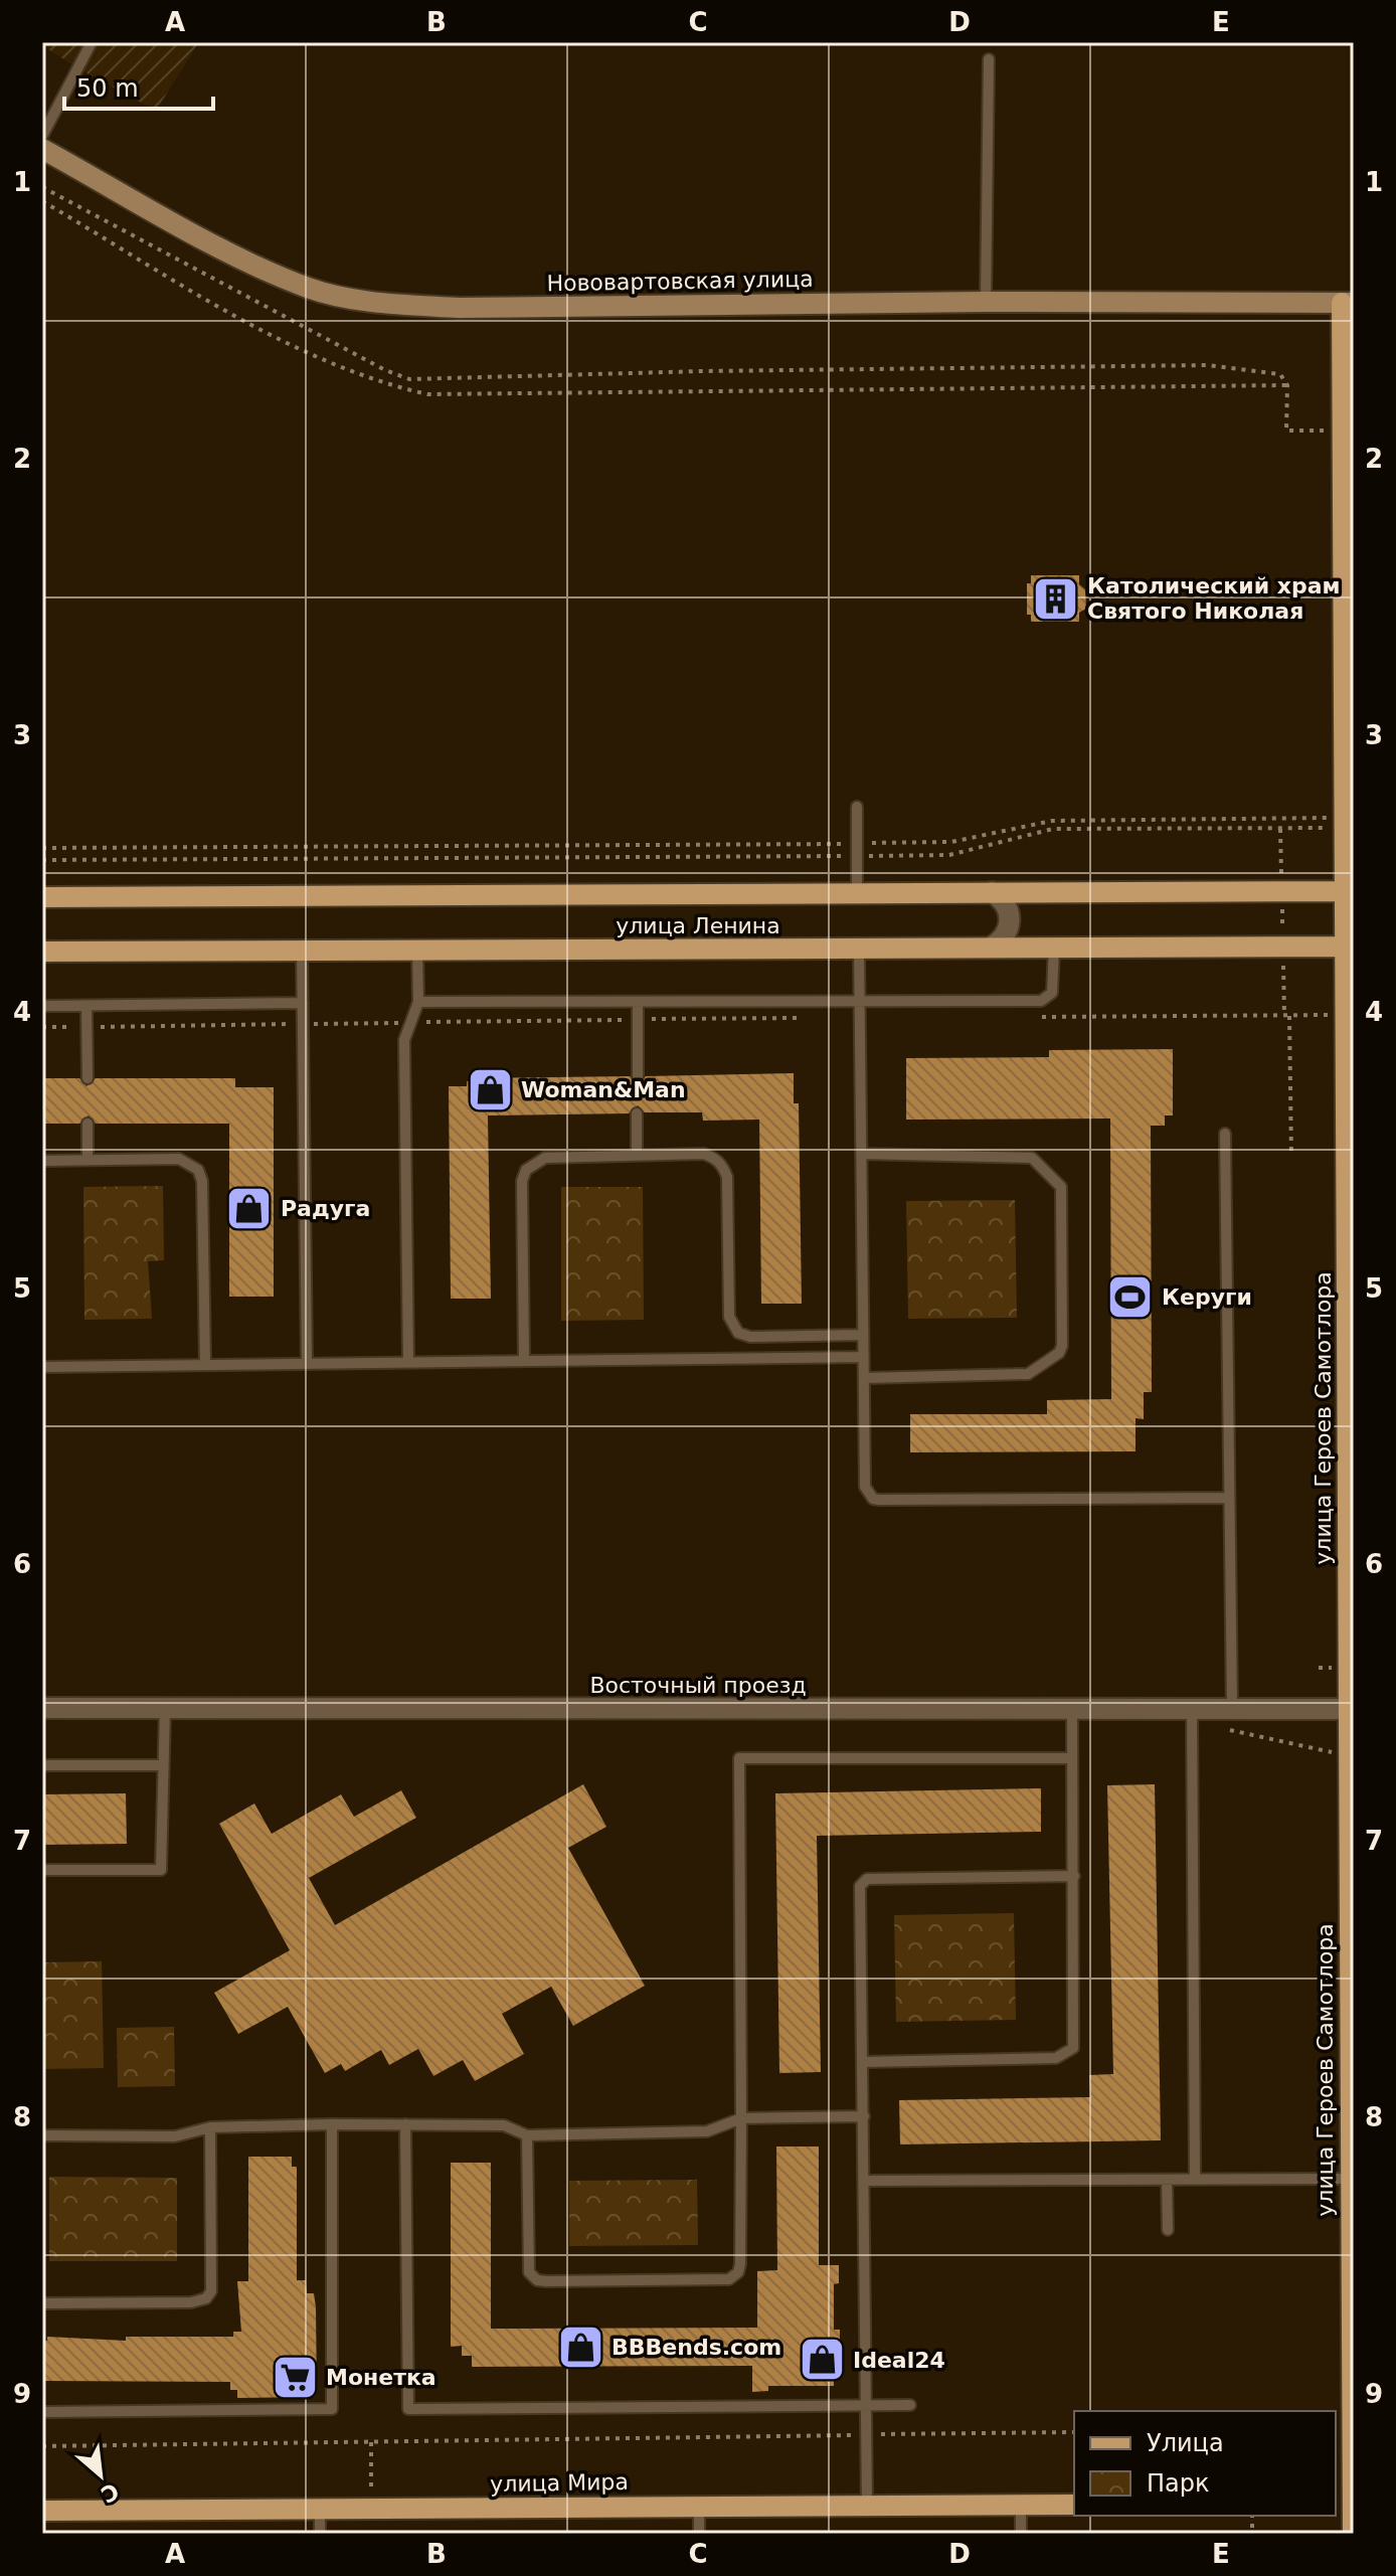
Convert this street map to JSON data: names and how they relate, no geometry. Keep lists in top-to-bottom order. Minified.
{"streets":{"main road":["Нововартовская улица","улица Ленина","улица Героев Самотлора","улица Мира"],"street":["Восточный проезд"]},"crossings":[["Нововартовская улица","улица Героев Самотлора"],["улица Ленина","улица Героев Самотлора"],["улица Героев Самотлора","Восточный проезд"]],"places":{"building":["Католический храм Святого Николая"],"shop":["Woman&Man","Радуга","BBBends.com","Ideal24"],"sports":["Керуги"],"supermarket":["Монетка"]},"legend":["Улица","Парк"],"scale_bar":"50 m","north":"bottom right","grid":{"columns":["A","B","C","D","E"],"rows":["1","2","3","4","5","6","7","8","9"]}}
